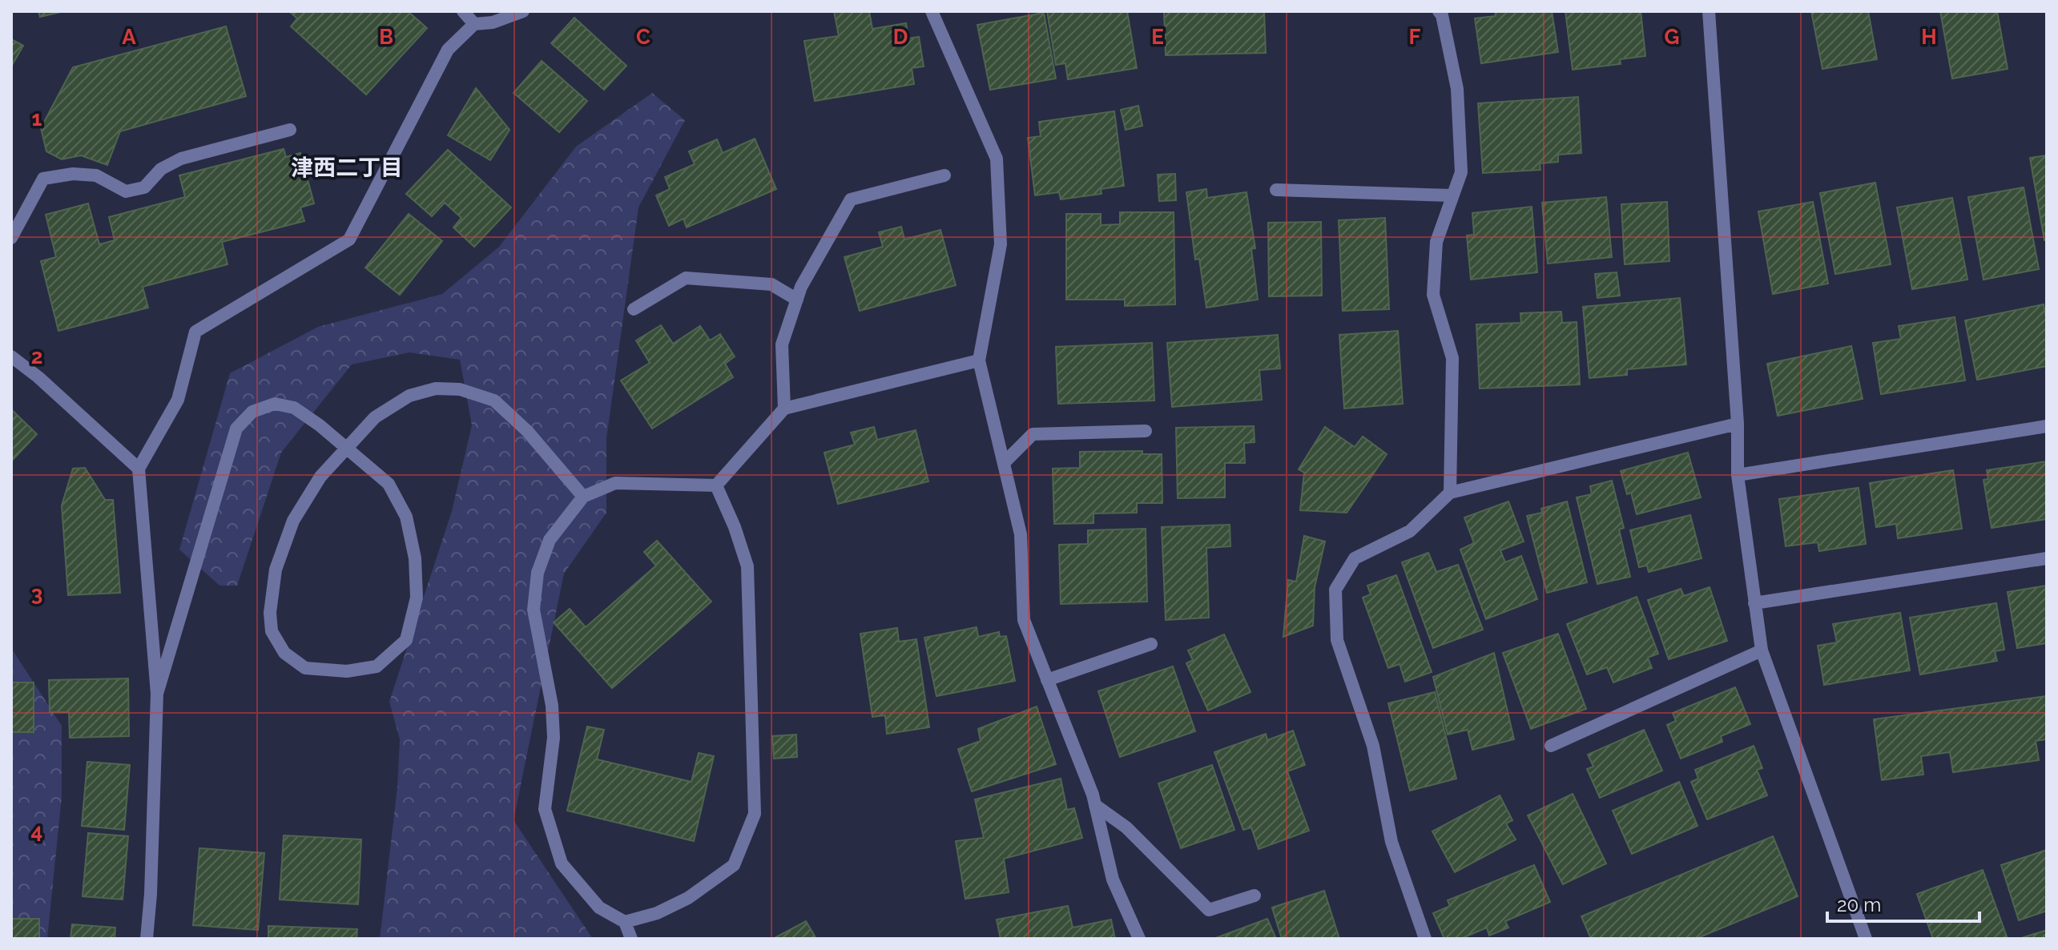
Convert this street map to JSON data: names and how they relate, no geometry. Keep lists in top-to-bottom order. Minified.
{"districts":["津西二丁目"],"scale_bar":"20 m","grid":{"columns":["A","B","C","D","E","F","G","H"],"rows":["1","2","3","4"]}}
